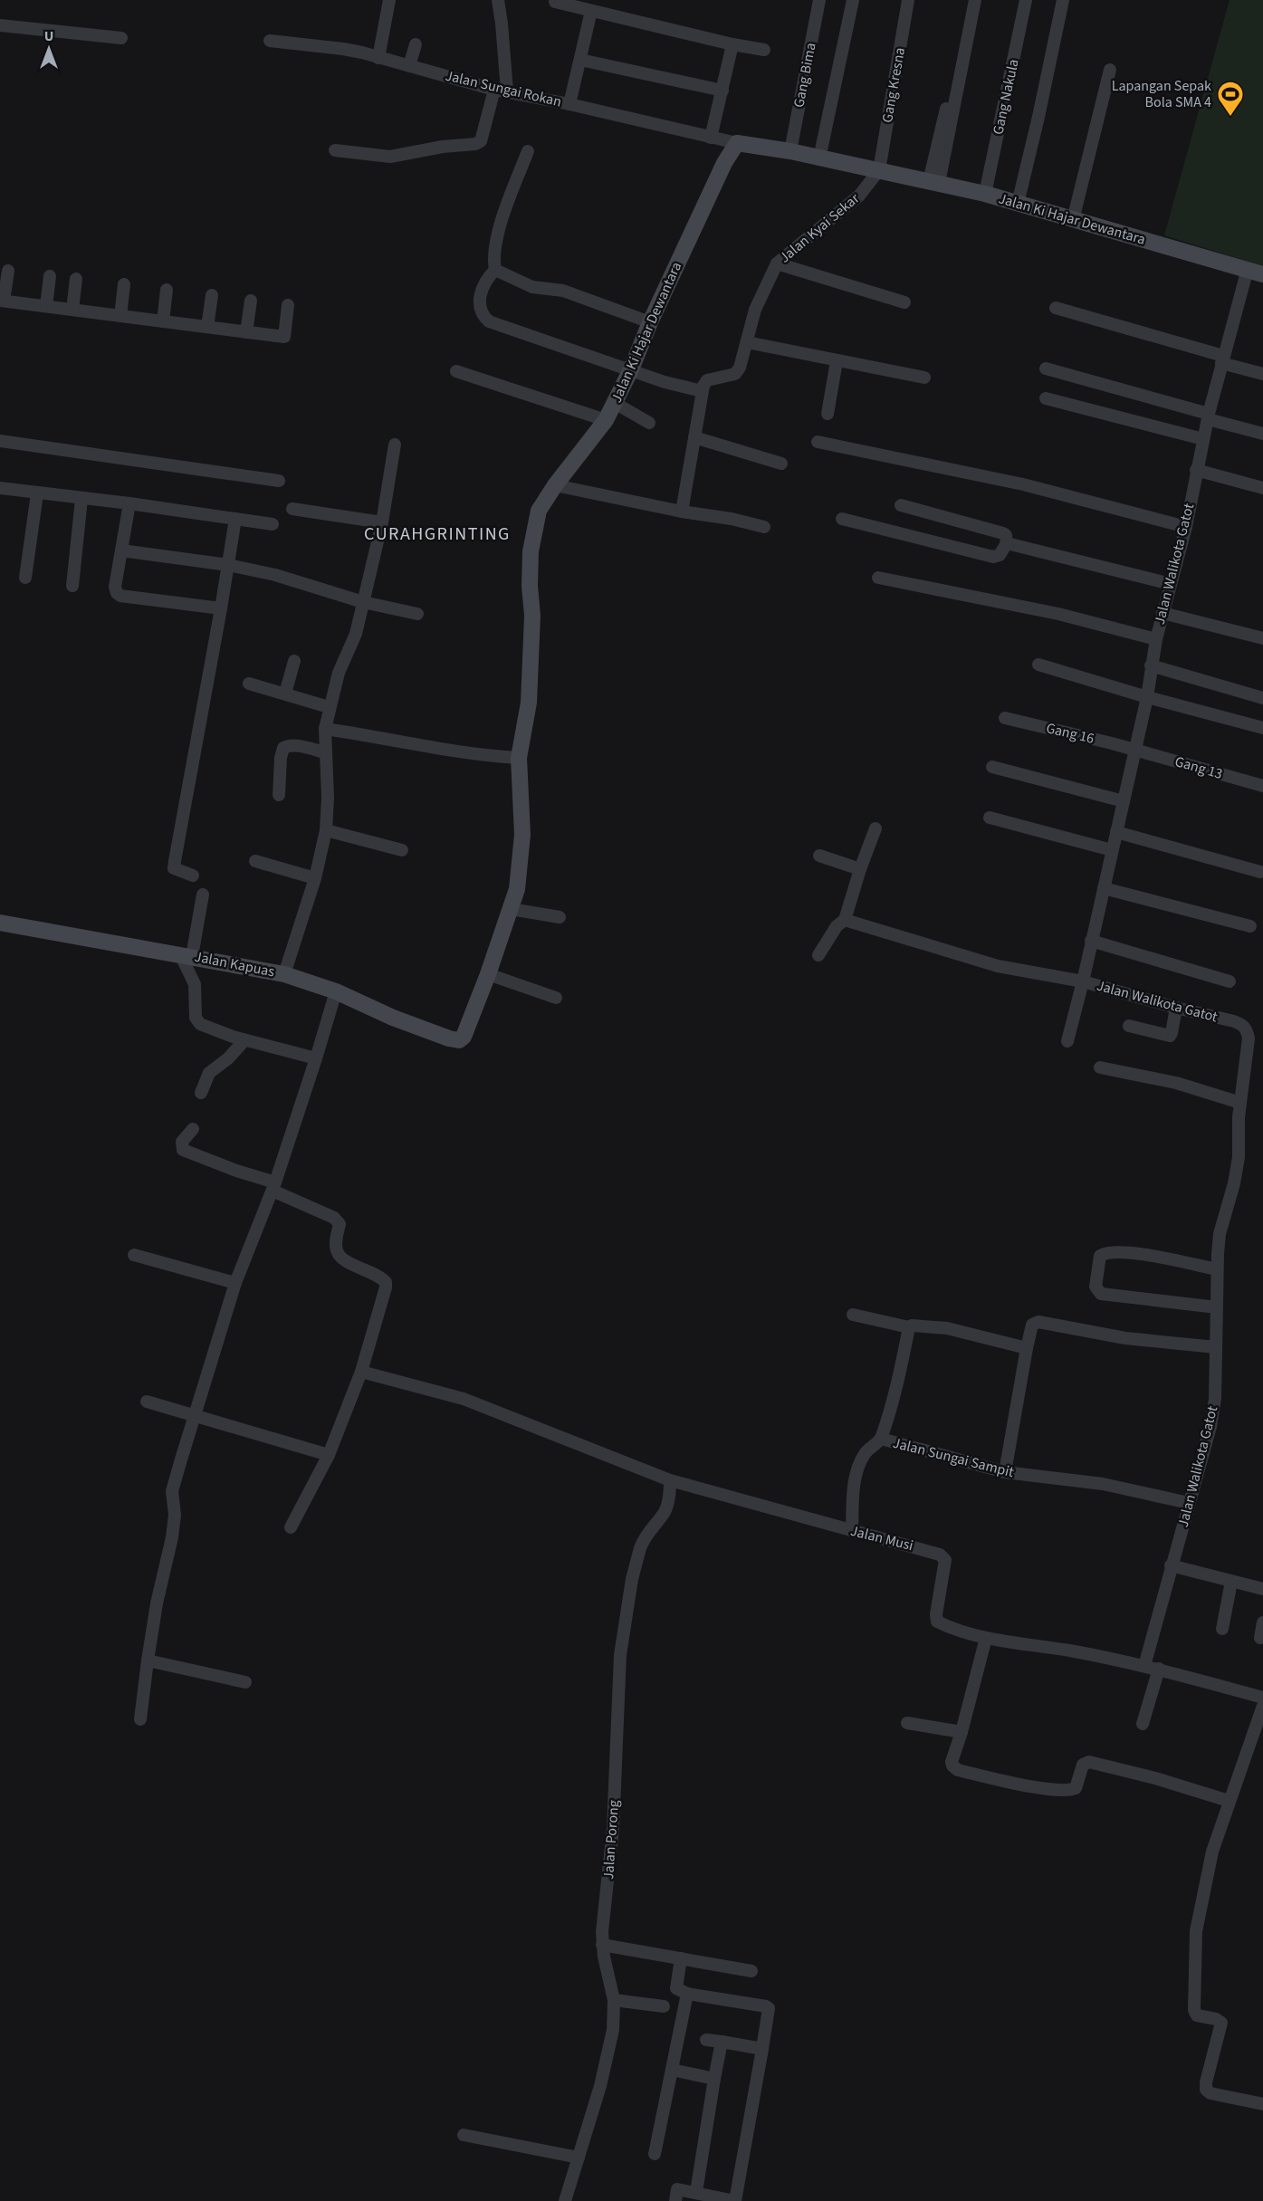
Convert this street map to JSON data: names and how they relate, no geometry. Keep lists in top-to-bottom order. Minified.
{"streets":{"main road":["Jalan Ki Hajar Dewantara","Jalan Kapuas"],"street":["Gang Bima","Gang Kresna","Jalan Sungai Rokan","Gang Nakula","Jalan Kyai Sekar","Jalan Walikota Gatot","Gang 16","Gang 13","Jalan Sungai Sampit","Jalan Musi","Jalan Porong"]},"crossings":[["Gang Bima","Jalan Ki Hajar Dewantara"],["Gang Kresna","Jalan Ki Hajar Dewantara"],["Gang Kresna","Jalan Kyai Sekar"],["Jalan Sungai Rokan","Jalan Ki Hajar Dewantara"],["Gang Nakula","Jalan Ki Hajar Dewantara"],["Jalan Ki Hajar Dewantara","Jalan Kyai Sekar"],["Jalan Ki Hajar Dewantara","Jalan Walikota Gatot"],["Jalan Ki Hajar Dewantara","Jalan Kapuas"],["Jalan Walikota Gatot","Gang 16"],["Jalan Walikota Gatot","Gang 13"],["Jalan Walikota Gatot","Jalan Sungai Sampit"],["Jalan Walikota Gatot","Jalan Musi"],["Gang 16","Gang 13"],["Jalan Sungai Sampit","Jalan Musi"],["Jalan Musi","Jalan Porong"]],"districts":["CURAHGRINTING"],"places":{"sports":["Lapangan Sepak Bola SMA 4"]},"north":"top"}
